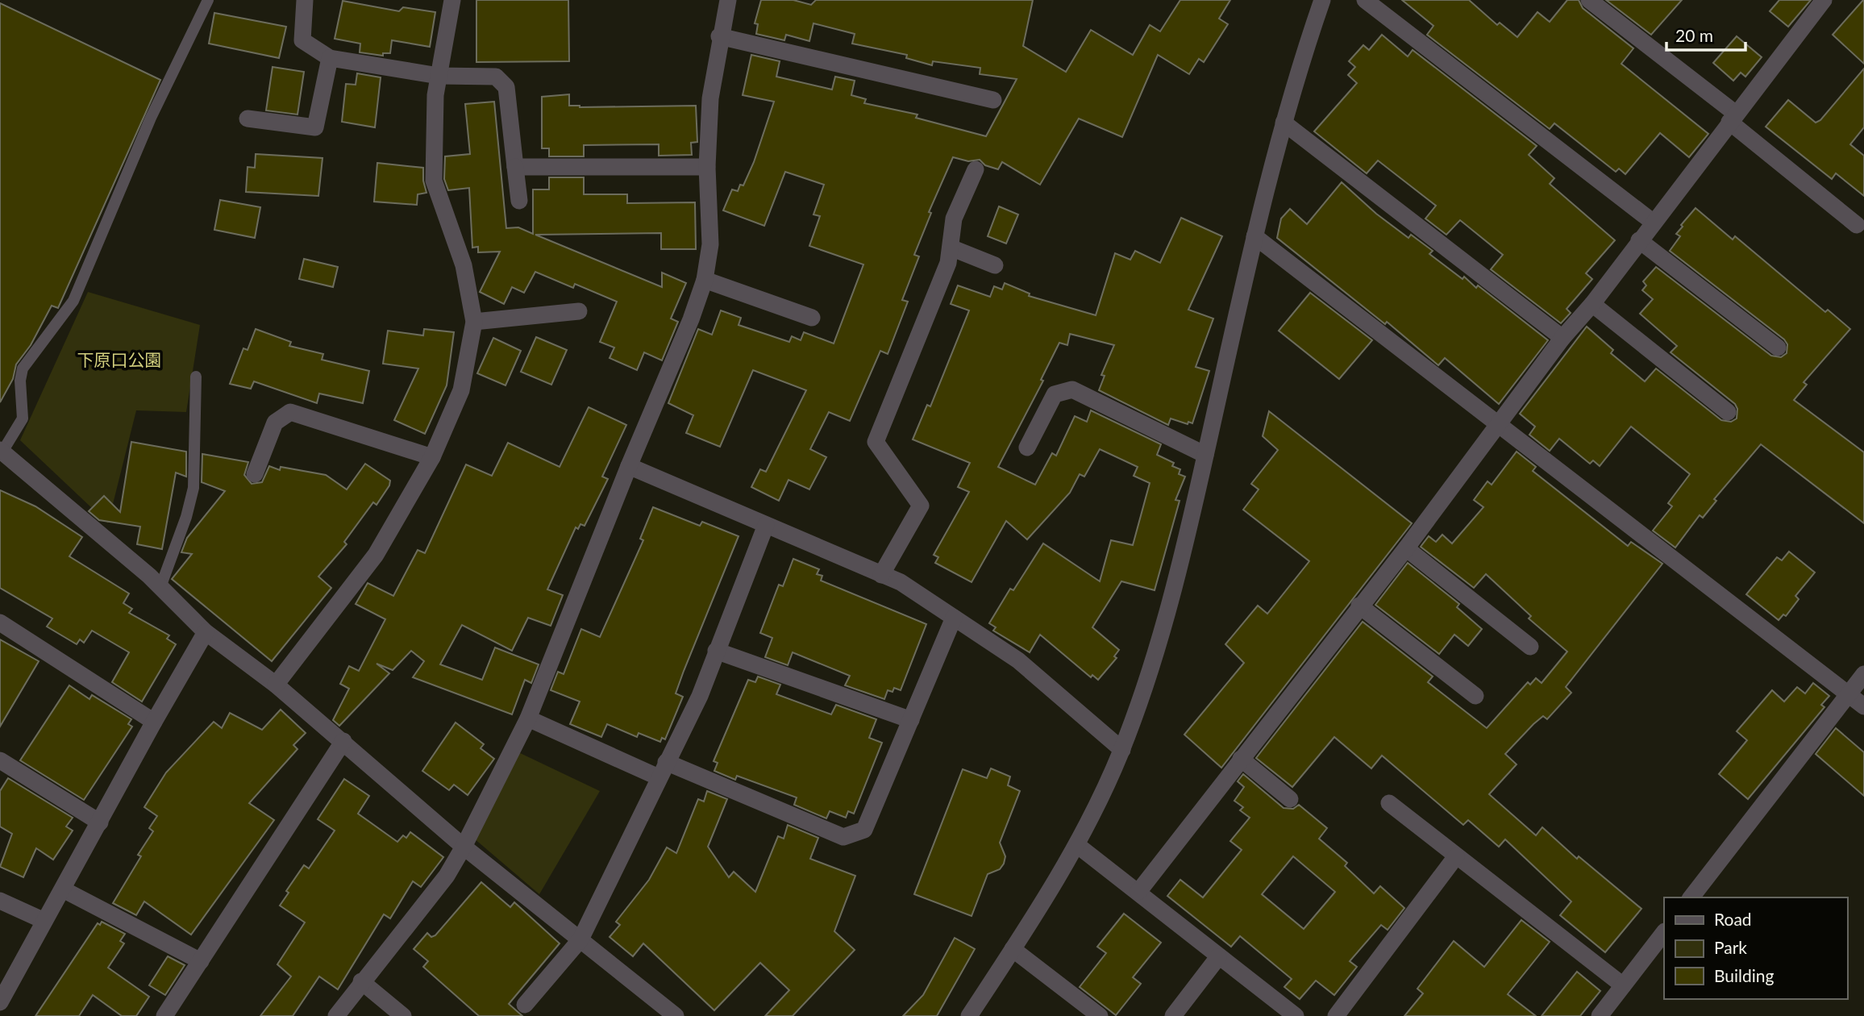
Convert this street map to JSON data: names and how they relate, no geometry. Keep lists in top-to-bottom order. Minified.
{"parks":["下原口公園"],"legend":["Road","Park","Building"],"scale_bar":"20 m"}
